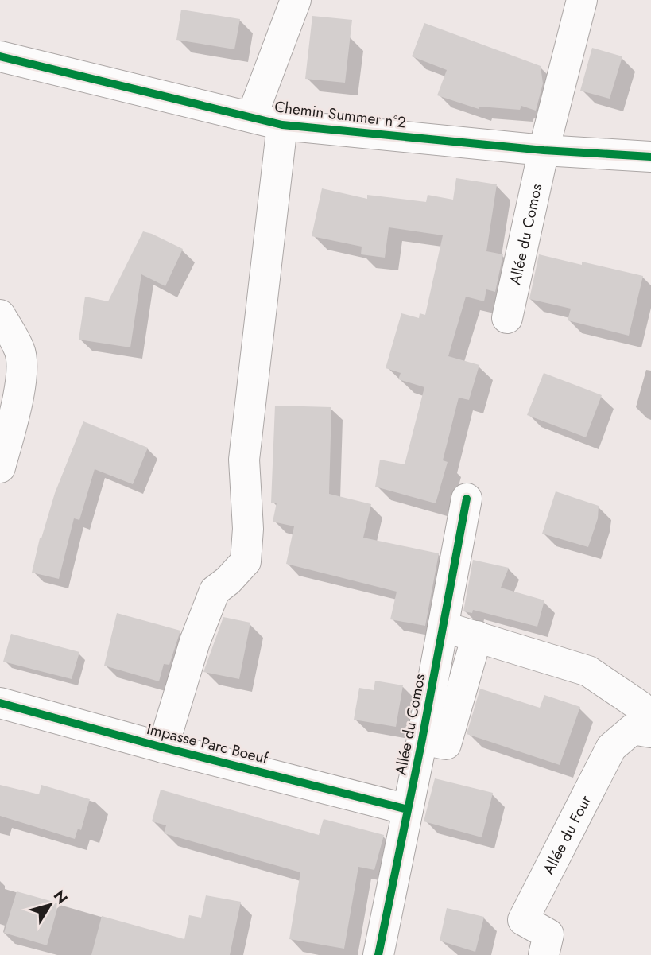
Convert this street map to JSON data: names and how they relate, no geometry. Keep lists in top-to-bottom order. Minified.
{"streets":{"street":["Chemin Summer n°2","Allée du Comos","Impasse Parc Boeuf","Allée du Four"]},"crossings":[["Chemin Summer n°2","Allée du Comos"],["Allée du Comos","Impasse Parc Boeuf"]],"north":"top right"}
